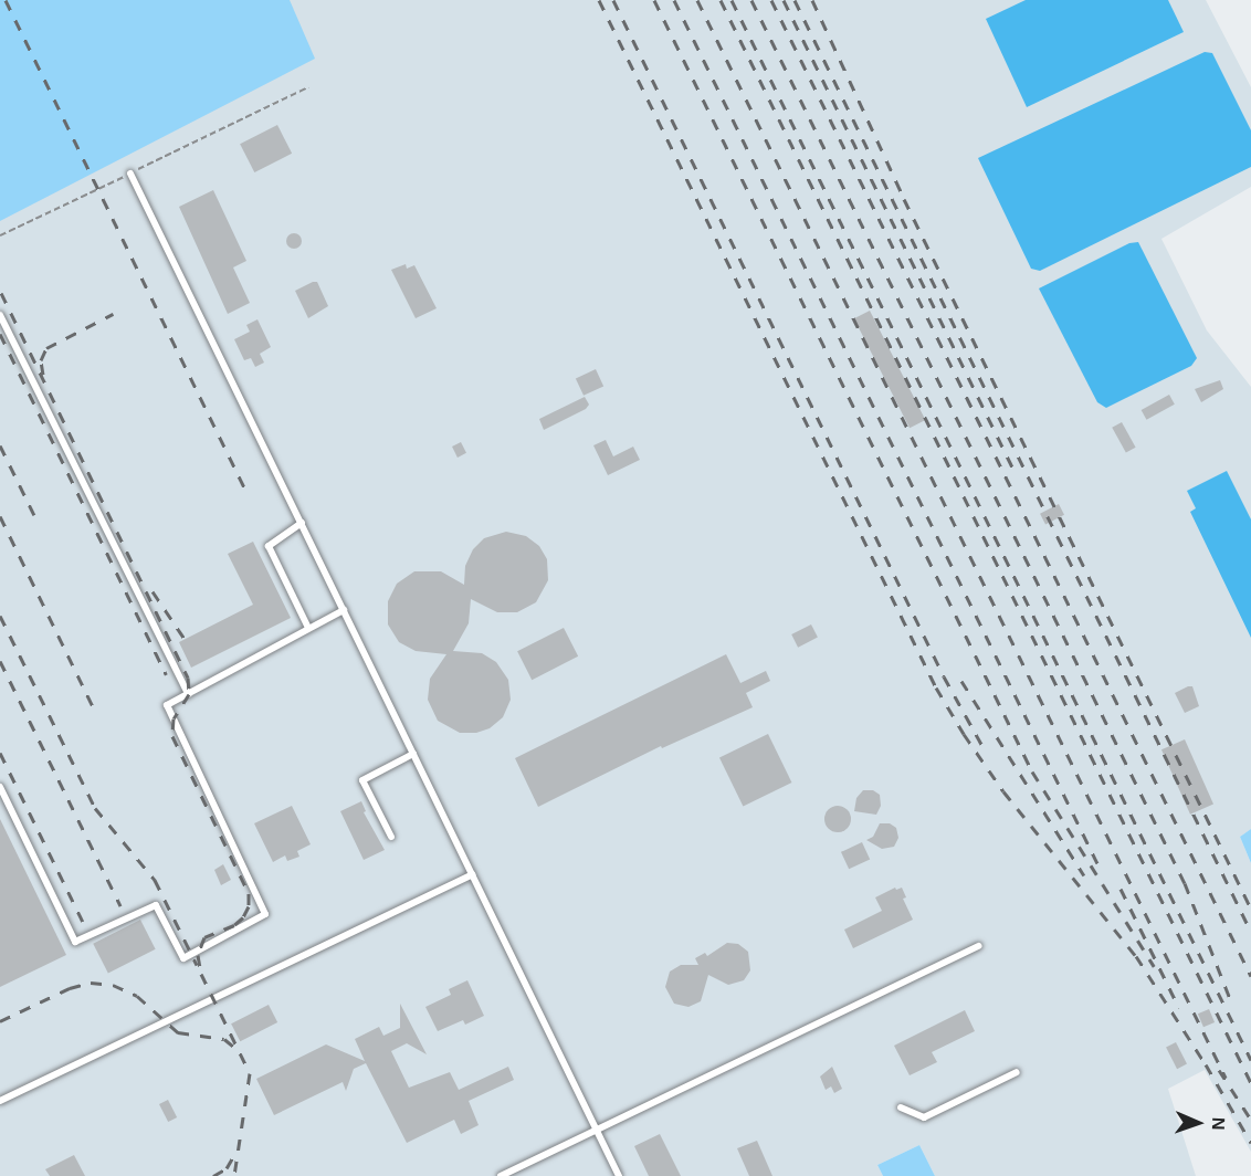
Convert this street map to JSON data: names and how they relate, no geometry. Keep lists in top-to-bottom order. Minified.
{"north":"right"}
